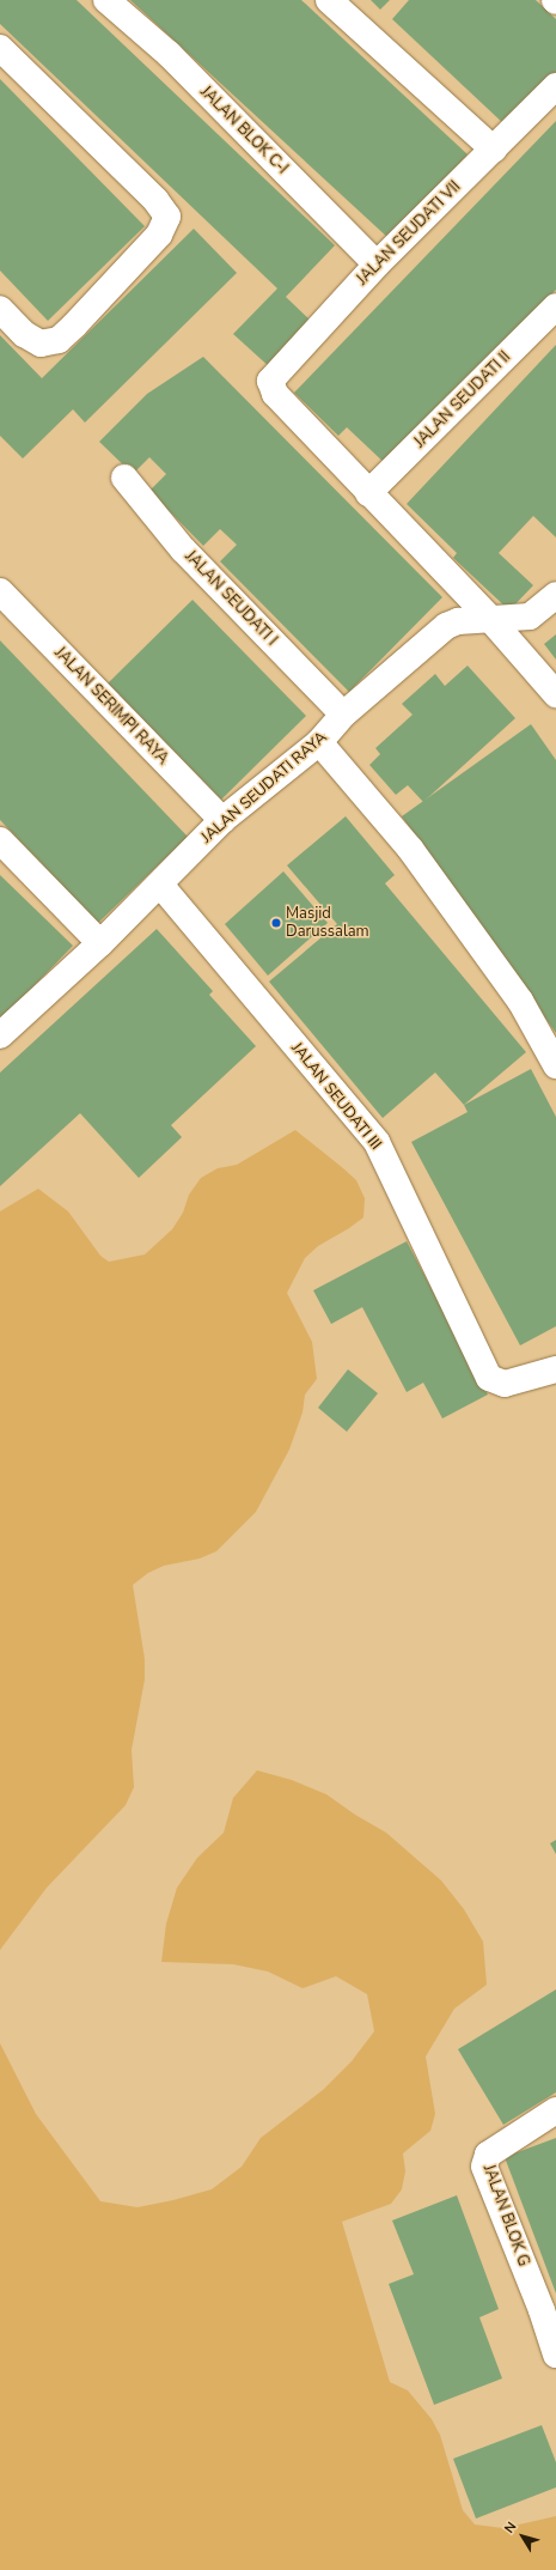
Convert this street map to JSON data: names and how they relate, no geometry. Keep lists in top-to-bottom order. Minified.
{"streets":{"street":["JALAN BLOK C-I","JALAN SEUDATI VII","JALAN SEUDATI II","JALAN SEUDATI I","JALAN SERIMPI RAYA","JALAN SEUDATI RAYA","JALAN SEUDATI III","JALAN BLOK G"]},"crossings":[["JALAN BLOK C-I","JALAN SEUDATI VII"],["JALAN SEUDATI VII","JALAN SEUDATI II"],["JALAN SEUDATI I","JALAN SEUDATI RAYA"],["JALAN SERIMPI RAYA","JALAN SEUDATI RAYA"],["JALAN SEUDATI RAYA","JALAN SEUDATI III"]],"places":["Masjid Darussalam"],"north":"top left"}
